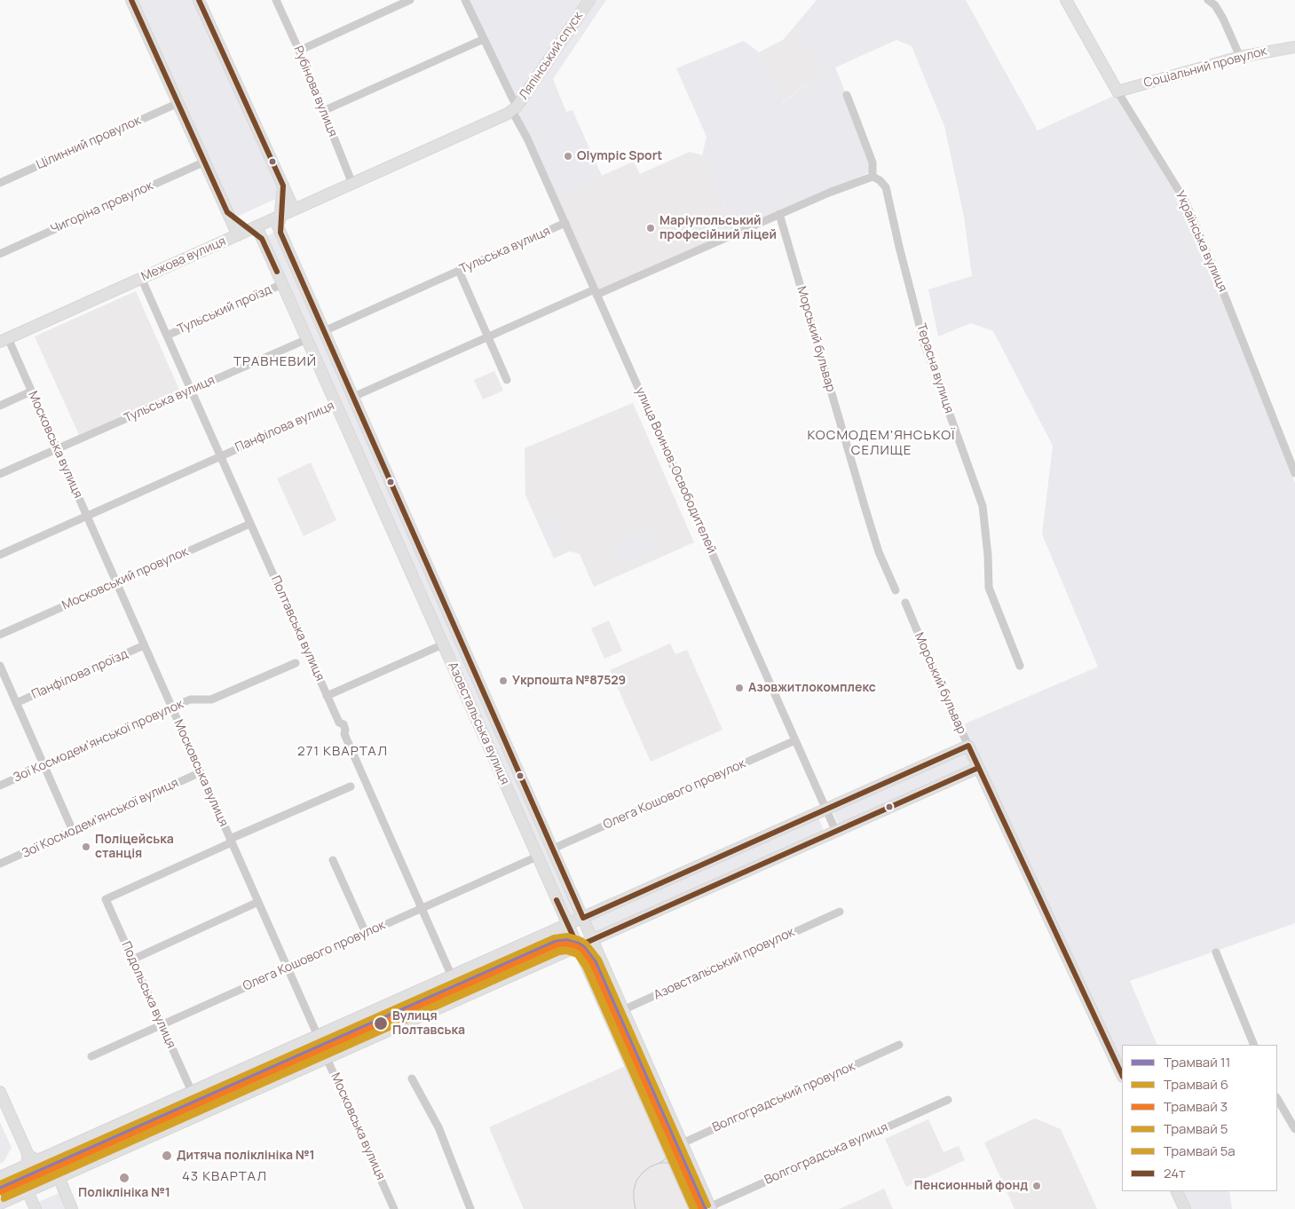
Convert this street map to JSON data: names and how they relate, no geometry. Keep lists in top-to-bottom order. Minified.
{"streets":{"street":["Ляпінський спуск","Соціальний провулок","Рубінова вулиця","Цілинний провулок","Чигоріна провулок","Українська вулиця","Тульська вулиця","Межова вулиця","Тульський проїзд","Морський бульвар","Терасна вулиця","Панфілова вулиця","Московська вулиця","улица Воинов-Освободителей","Московський провулок","Полтавська вулиця","Панфілова проїзд","Азовстальська вулиця","Зої Космодем’янської провулок","Олега Кошового провулок","Зої Космодем’янської вулиця","Азовстальський провулок","Подольська вулиця","Волгоградський провулок","Волгоградська вулиця"]},"crossings":[["Ляпінський спуск","Межова вулиця"],["Ляпінський спуск","улица Воинов-Освободителей"],["Соціальний провулок","Українська вулиця"],["Рубінова вулиця","Межова вулиця"],["Тульська вулиця","Московська вулиця"],["Тульська вулиця","улица Воинов-Освободителей"],["Тульська вулиця","Полтавська вулиця"],["Тульська вулиця","Азовстальська вулиця"],["Межова вулиця","Московська вулиця"],["Межова вулиця","улица Воинов-Освободителей"],["Межова вулиця","Полтавська вулиця"],["Межова вулиця","Азовстальська вулиця"],["Тульський проїзд","Полтавська вулиця"],["Тульський проїзд","Азовстальська вулиця"],["Панфілова вулиця","Московська вулиця"],["Панфілова вулиця","улица Воинов-Освободителей"],["Панфілова вулиця","Полтавська вулиця"],["Панфілова вулиця","Азовстальська вулиця"],["Московська вулиця","Московський провулок"],["Московська вулиця","Панфілова проїзд"],["Московська вулиця","Зої Космодем’янської провулок"],["Московська вулиця","Олега Кошового провулок"],["Московська вулиця","Зої Космодем’янської вулиця"],["Московська вулиця","Подольська вулиця"],["улица Воинов-Освободителей","Олега Кошового провулок"],["Московський провулок","Полтавська вулиця"],["Полтавська вулиця","Олега Кошового провулок"],["Азовстальська вулиця","Олега Кошового провулок"],["Азовстальська вулиця","Азовстальський провулок"],["Азовстальська вулиця","Волгоградський провулок"],["Азовстальська вулиця","Волгоградська вулиця"],["Олега Кошового провулок","Подольська вулиця"]],"districts":["ТРАВНЕВИЙ","КОСМОДЕМ’ЯНСЬКОЇ СЕЛИЩЕ","271 КВАРТАЛ","43 КВАРТАЛ"],"places":["Olympic Sport","Маріупольський професійний ліцей","Укрпошта №87529","Азовжитлокомплекс","Поліцейська станція","Вулиця Полтавська","Дитяча поліклініка №1","Поліклініка №1","Пенсионный фонд"],"lines":["transit line 24т","tram line 5а","tram line 11","tram line 3","tram line 6","tram line 5"],"legend":["Трамвай 11","Трамвай 6","Трамвай 3","Трамвай 5","Трамвай 5а","24т"]}
